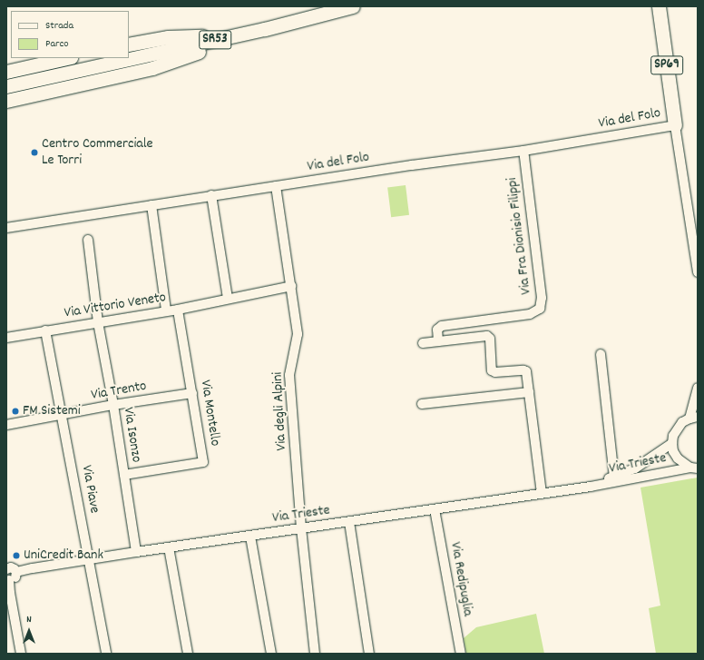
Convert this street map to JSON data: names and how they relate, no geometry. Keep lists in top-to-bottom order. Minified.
{"streets":{"highway":["SR53","SP69"],"street":["Via del Folo","Via Fra Dionisio Filippi","Via Vittorio Veneto","Via Trento","Via degli Alpini","Via Montello","Via Isonzo","Via Trieste","Via Piave","Via Redipuglia"]},"crossings":[["SP69","Via del Folo"],["Via del Folo","Via Fra Dionisio Filippi"],["Via del Folo","Via degli Alpini"],["Via Vittorio Veneto","Via degli Alpini"],["Via Vittorio Veneto","Via Montello"],["Via Vittorio Veneto","Via Isonzo"],["Via Vittorio Veneto","Via Piave"],["Via Trento","Via Montello"],["Via Trento","Via Isonzo"],["Via Trento","Via Piave"],["Via degli Alpini","Via Trieste"],["Via Montello","Via Isonzo"],["Via Isonzo","Via Trieste"],["Via Trieste","Via Piave"],["Via Trieste","Via Redipuglia"]],"places":["Centro Commerciale Le Torri","FM Sistemi","UniCredit Bank"],"legend":["Strada","Parco"],"north":"top"}
